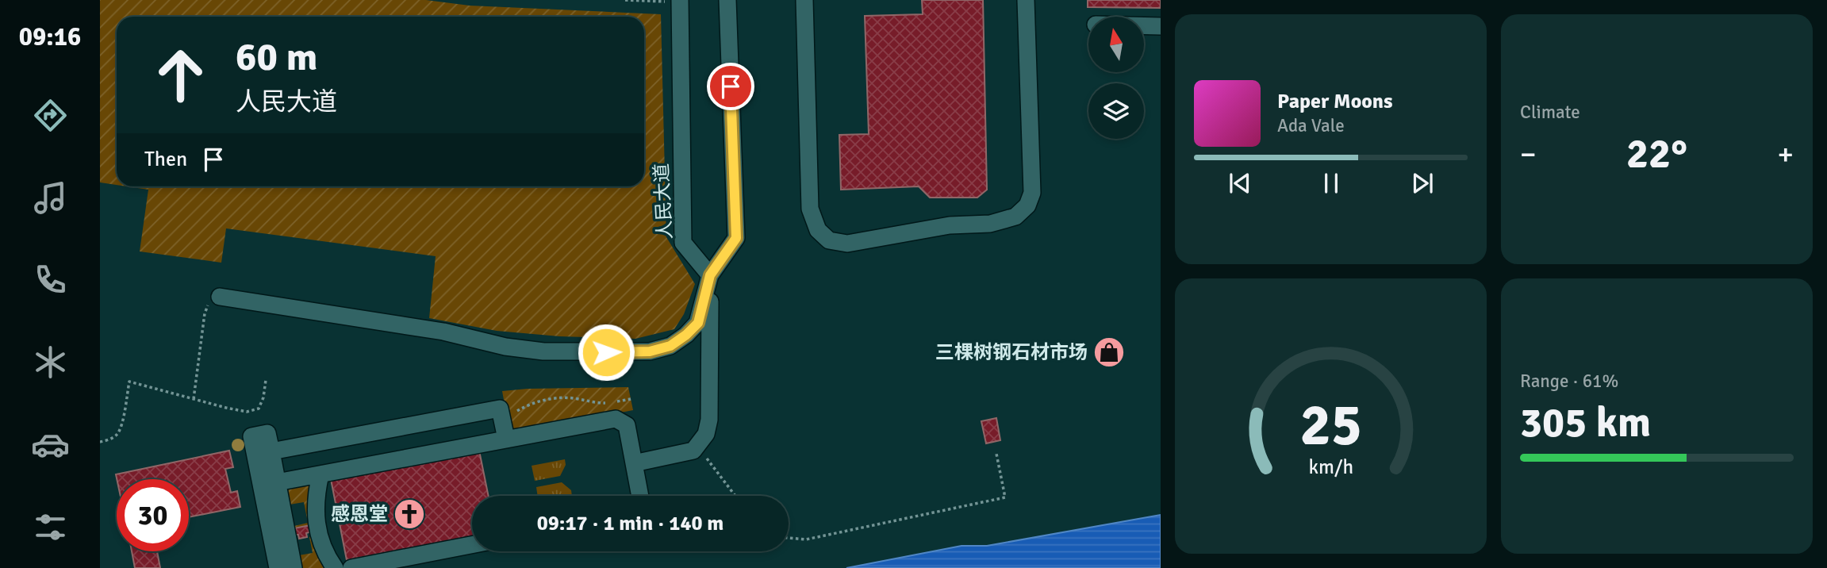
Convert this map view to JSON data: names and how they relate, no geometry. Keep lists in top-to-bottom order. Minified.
{"streets":{"street":["人民大道"]},"places":{"shop":["三棵树钢石材市场"],"church":["感恩堂"]},"north":"top","page":{"tabs":"09:16","tile":["Climate",["Range · 61%","305 km"]],"turn":["60 m","人民大道"],"song":["Paper Moons","Ada Vale"],"heat":["−","22°","+"],"then":"Then","limit":"30","trip":"09:17 · 1 min · 140 m","gauge":["25","km/h"]}}
